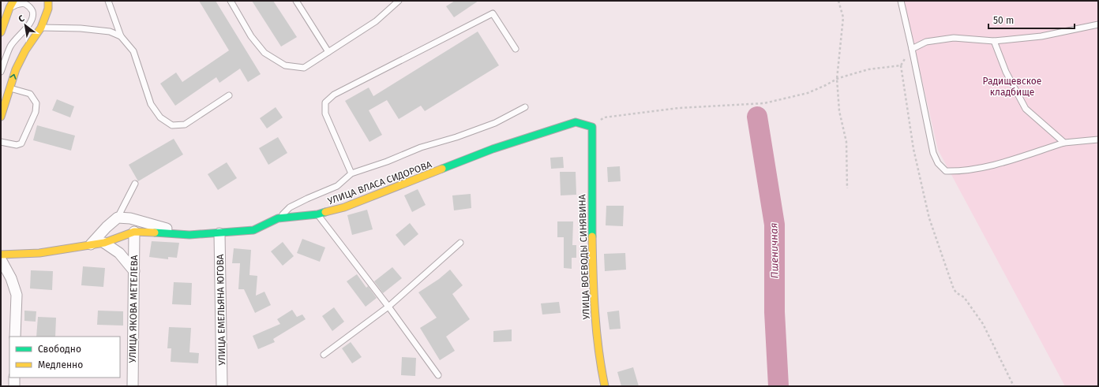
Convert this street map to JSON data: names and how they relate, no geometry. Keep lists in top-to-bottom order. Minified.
{"streets":{"street":["УЛИЦА ВЛАСА СИДОРОВА","УЛИЦА ВОЕВОДЫ СИНЯВИНА","УЛИЦА ЯКОВА МЕТЕЛЕВА","УЛИЦА ЕМЕЛЬЯНА ЮГОВА"]},"crossings":[["УЛИЦА ВЛАСА СИДОРОВА","УЛИЦА ВОЕВОДЫ СИНЯВИНА"],["УЛИЦА ВЛАСА СИДОРОВА","УЛИЦА ЯКОВА МЕТЕЛЕВА"],["УЛИЦА ВЛАСА СИДОРОВА","УЛИЦА ЕМЕЛЬЯНА ЮГОВА"]],"water":["Пшеничная"],"parks":["Радищевское кладбище"],"legend":["Свободно","Медленно"],"scale_bar":"50 m","north":"top left"}
